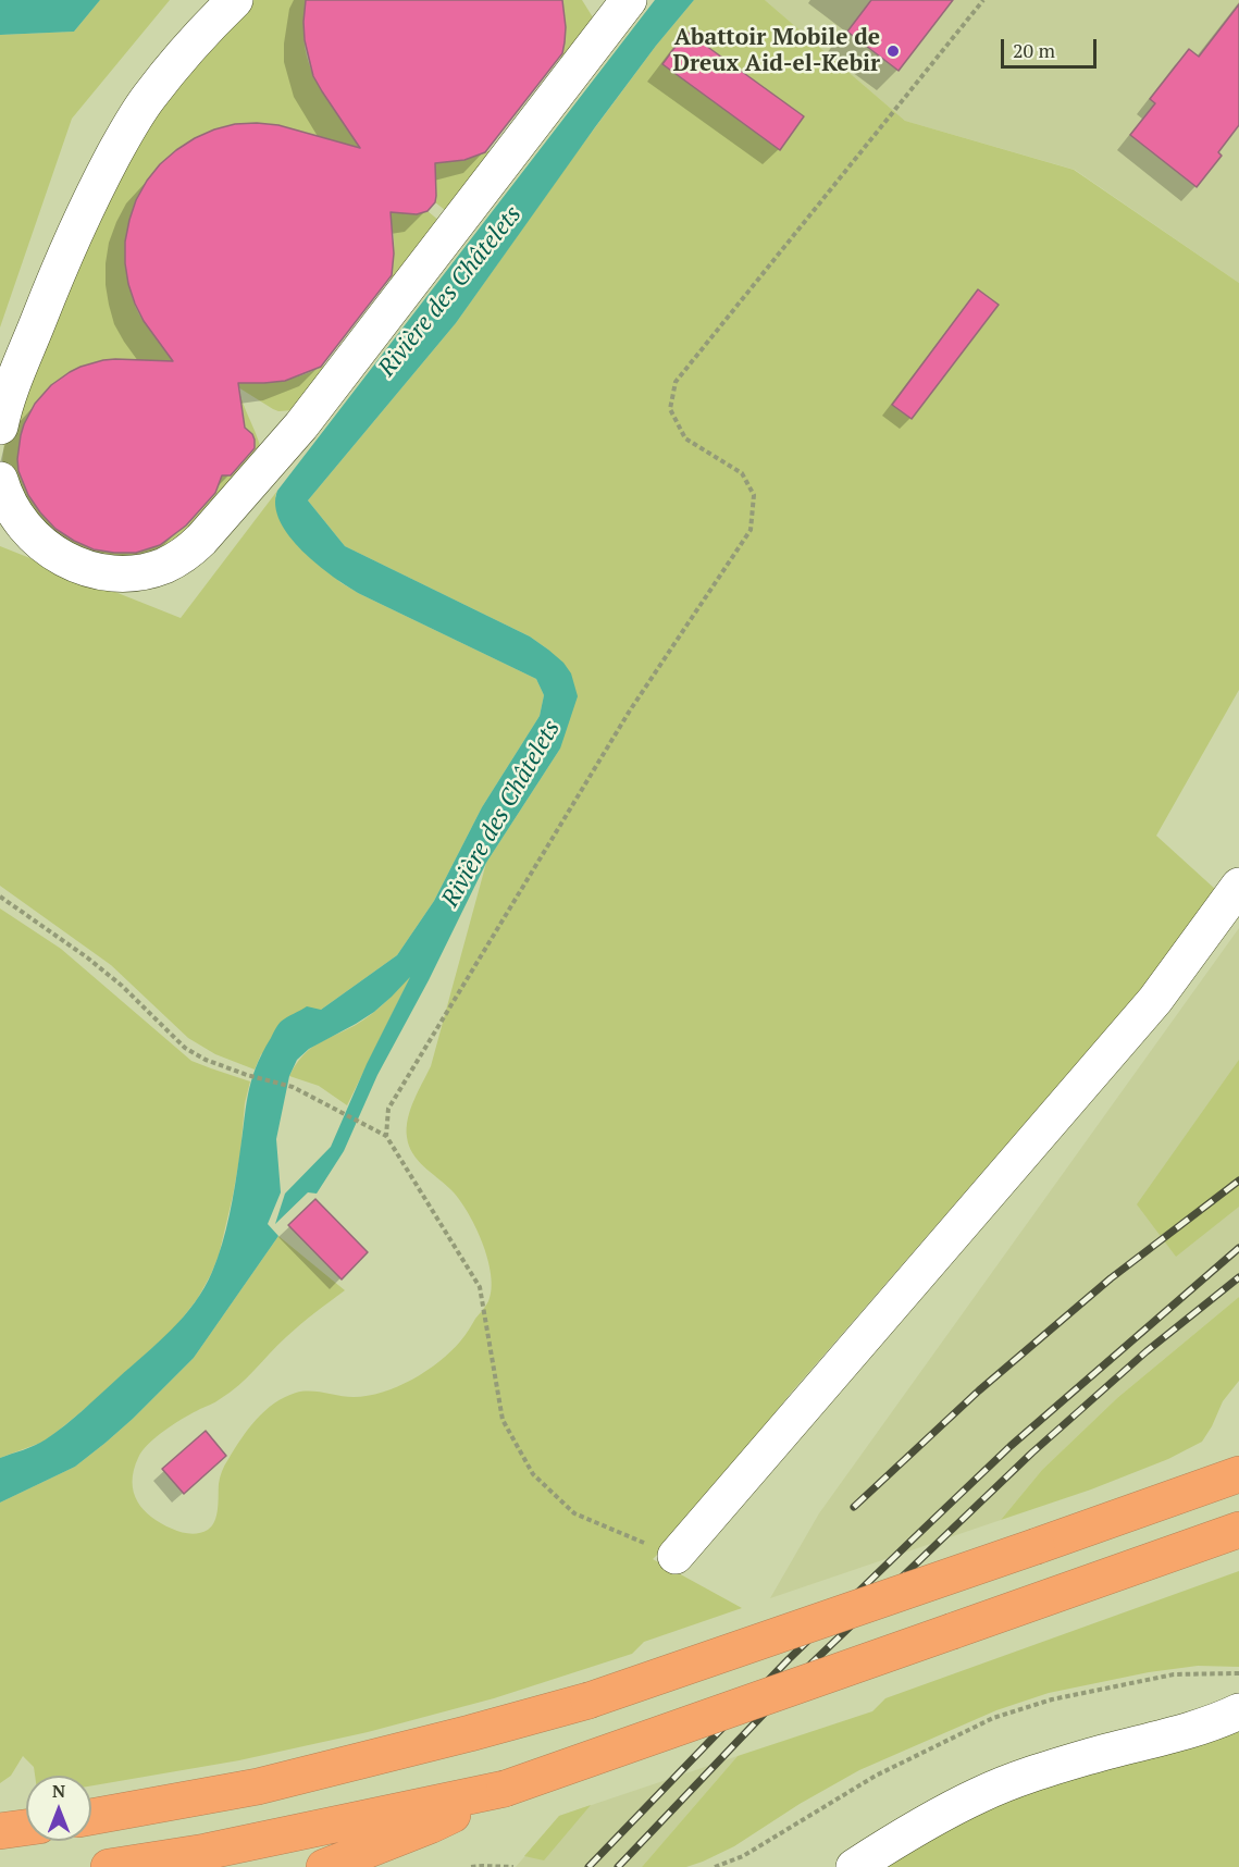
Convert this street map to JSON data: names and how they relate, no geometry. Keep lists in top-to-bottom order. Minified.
{"water":["Rivière des Châtelets"],"places":["Abattoir Mobile de Dreux Aid-el-Kebir"],"scale_bar":"20 m","north":"top"}
